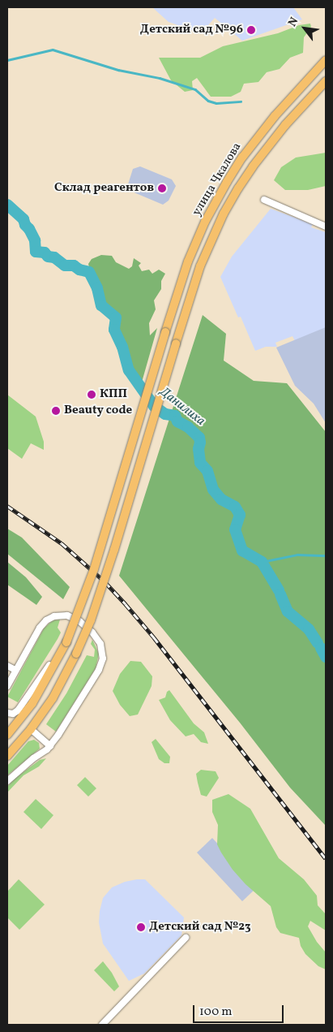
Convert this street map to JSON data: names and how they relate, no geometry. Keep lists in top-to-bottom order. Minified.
{"streets":{"main road":["улица Чкалова"]},"water":["Данилиха"],"places":["Детский сад №96","Склад реагентов","КПП","Beauty code","Детский сад №23"],"scale_bar":"100 m","north":"top left"}
